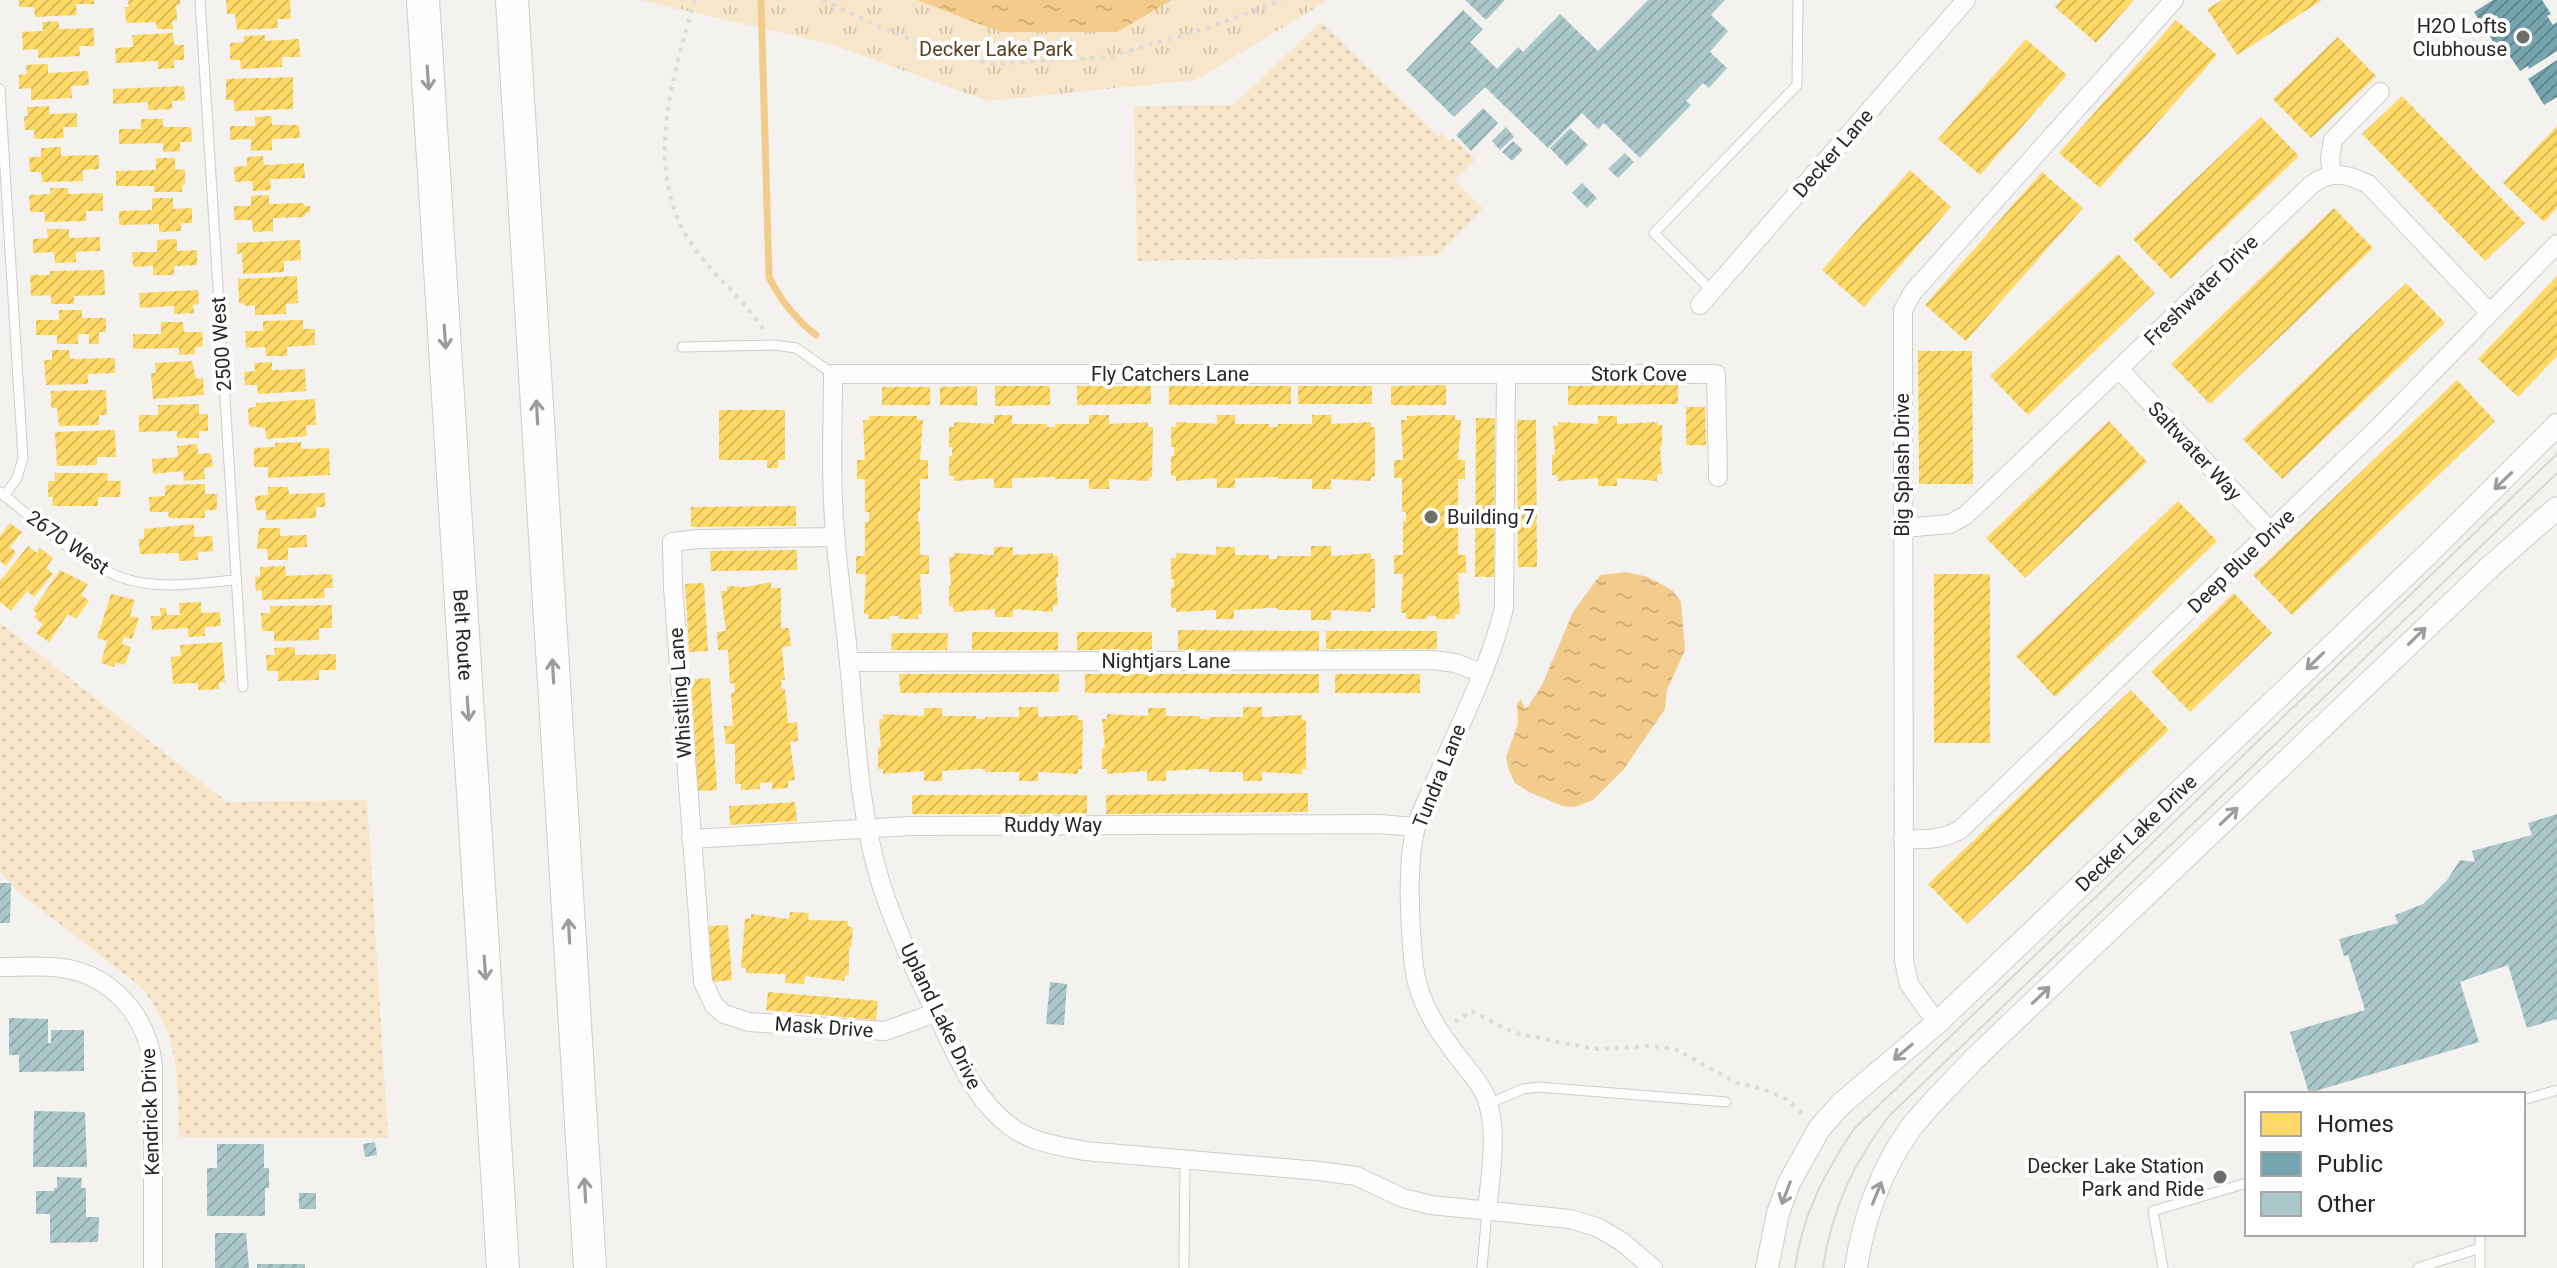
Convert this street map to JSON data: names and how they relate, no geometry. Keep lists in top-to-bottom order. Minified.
{"streets":{"highway":["Belt Route"],"street":["Decker Lane","Freshwater Drive","Fly Catchers Lane","Stork Cove","Saltwater Way","Big Splash Drive","Deep Blue Drive","Nightjars Lane","Whistling Lane","Tundra Lane","Ruddy Way","Decker Lake Drive","Upland Lake Drive","Mask Drive","Kendrick Drive"],"lane":["2500 West","2670 West"]},"crossings":[["Freshwater Drive","Saltwater Way"],["Freshwater Drive","Big Splash Drive"],["2500 West","2670 West"],["Fly Catchers Lane","Stork Cove"],["Fly Catchers Lane","Tundra Lane"],["Fly Catchers Lane","Upland Lake Drive"],["Stork Cove","Tundra Lane"],["Saltwater Way","Deep Blue Drive"],["Big Splash Drive","Deep Blue Drive"],["Big Splash Drive","Decker Lake Drive"],["Nightjars Lane","Tundra Lane"],["Nightjars Lane","Upland Lake Drive"],["Whistling Lane","Ruddy Way"],["Whistling Lane","Upland Lake Drive"],["Whistling Lane","Mask Drive"],["Tundra Lane","Ruddy Way"],["Tundra Lane","Upland Lake Drive"],["Ruddy Way","Upland Lake Drive"],["Upland Lake Drive","Mask Drive"]],"parks":["Decker Lake Park"],"places":["H2O Lofts Clubhouse","Building 7","Decker Lake Station Park and Ride"],"legend":["Homes","Public","Other"]}
